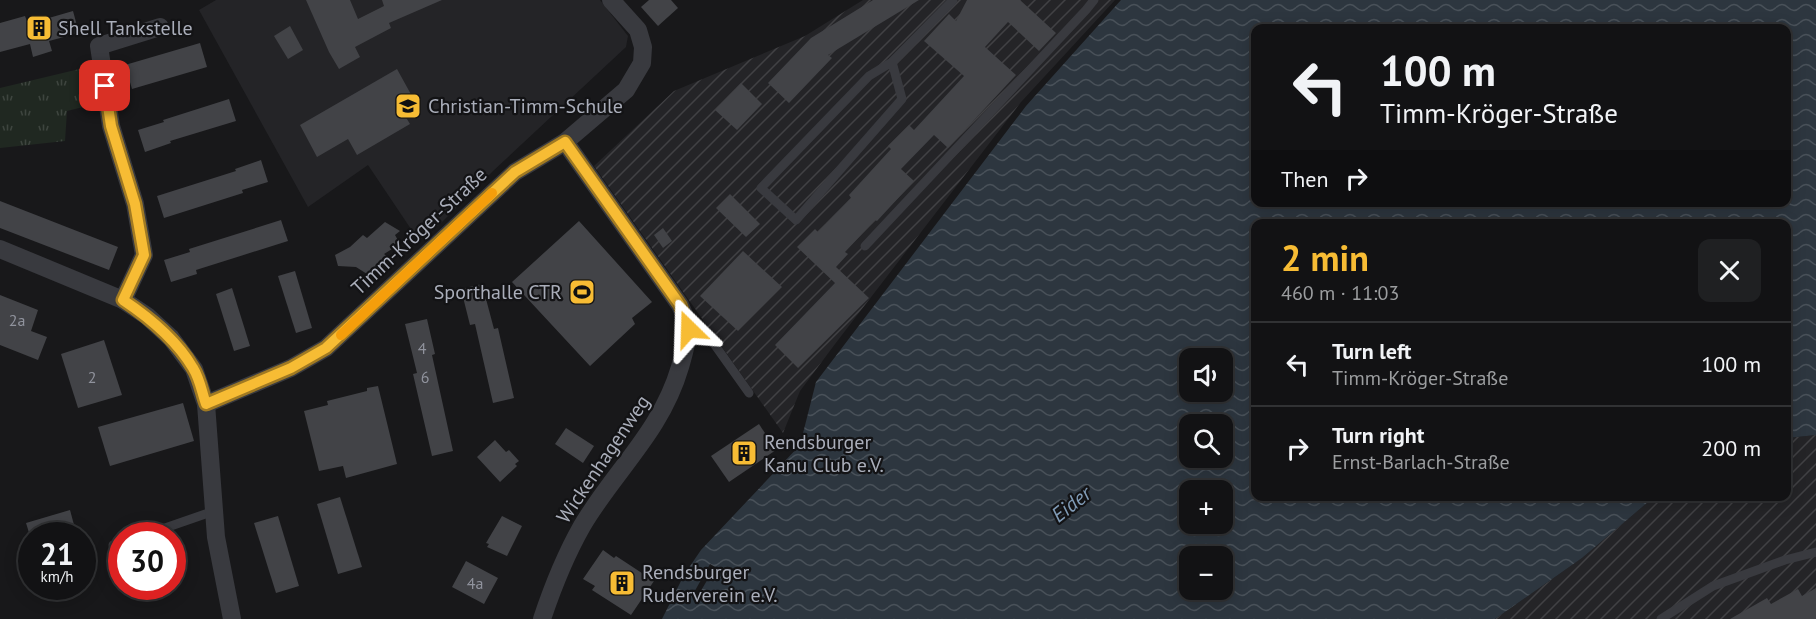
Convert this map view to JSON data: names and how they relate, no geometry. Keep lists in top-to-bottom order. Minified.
{"streets":{"street":["Timm-Kröger-Straße","Wickenhagenweg"]},"water":["Eider"],"places":{"building":["Shell Tankstelle","Rendsburger Kanu Club e.V.","Rendsburger Ruderverein e.V."],"school or university":["Christian-Timm-Schule"],"sports":["Sporthalle CTR"]},"house_numbers":["2a","4","2","6","4a"],"page":{"turn":["100 m","Timm-Kröger-Straße"],"then":"Then","heading":["2 min","460 m · 11:03"],"list":[{"name":"Turn left","note":"Timm-Kröger-Straße","value":"100 m"},{"name":"Turn right","note":"Ernst-Barlach-Straße","value":"200 m"}],"map_buttons":["+","−"],"speed":"21 km/h","limit":"30"}}
